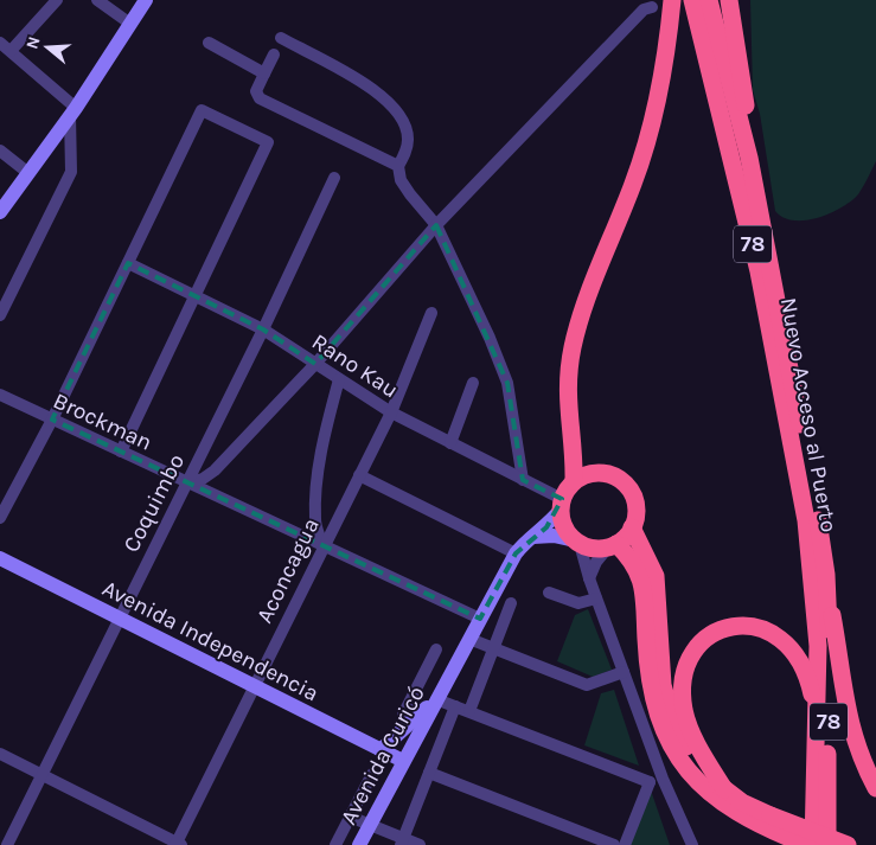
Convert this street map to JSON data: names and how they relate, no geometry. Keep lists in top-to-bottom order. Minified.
{"streets":{"highway":["78","Nuevo Acceso al Puerto"],"main road":["Avenida Independencia","Avenida Curicó"],"street":["Rano Kau","Brockman","Coquimbo","Aconcagua"]},"crossings":[["Rano Kau","Coquimbo"],["Rano Kau","Aconcagua"],["Rano Kau","Avenida Curicó"],["Brockman","Coquimbo"],["Brockman","Aconcagua"],["Brockman","Avenida Curicó"],["Coquimbo","Avenida Independencia"],["Aconcagua","Avenida Independencia"],["Avenida Independencia","Avenida Curicó"]],"north":"left"}
